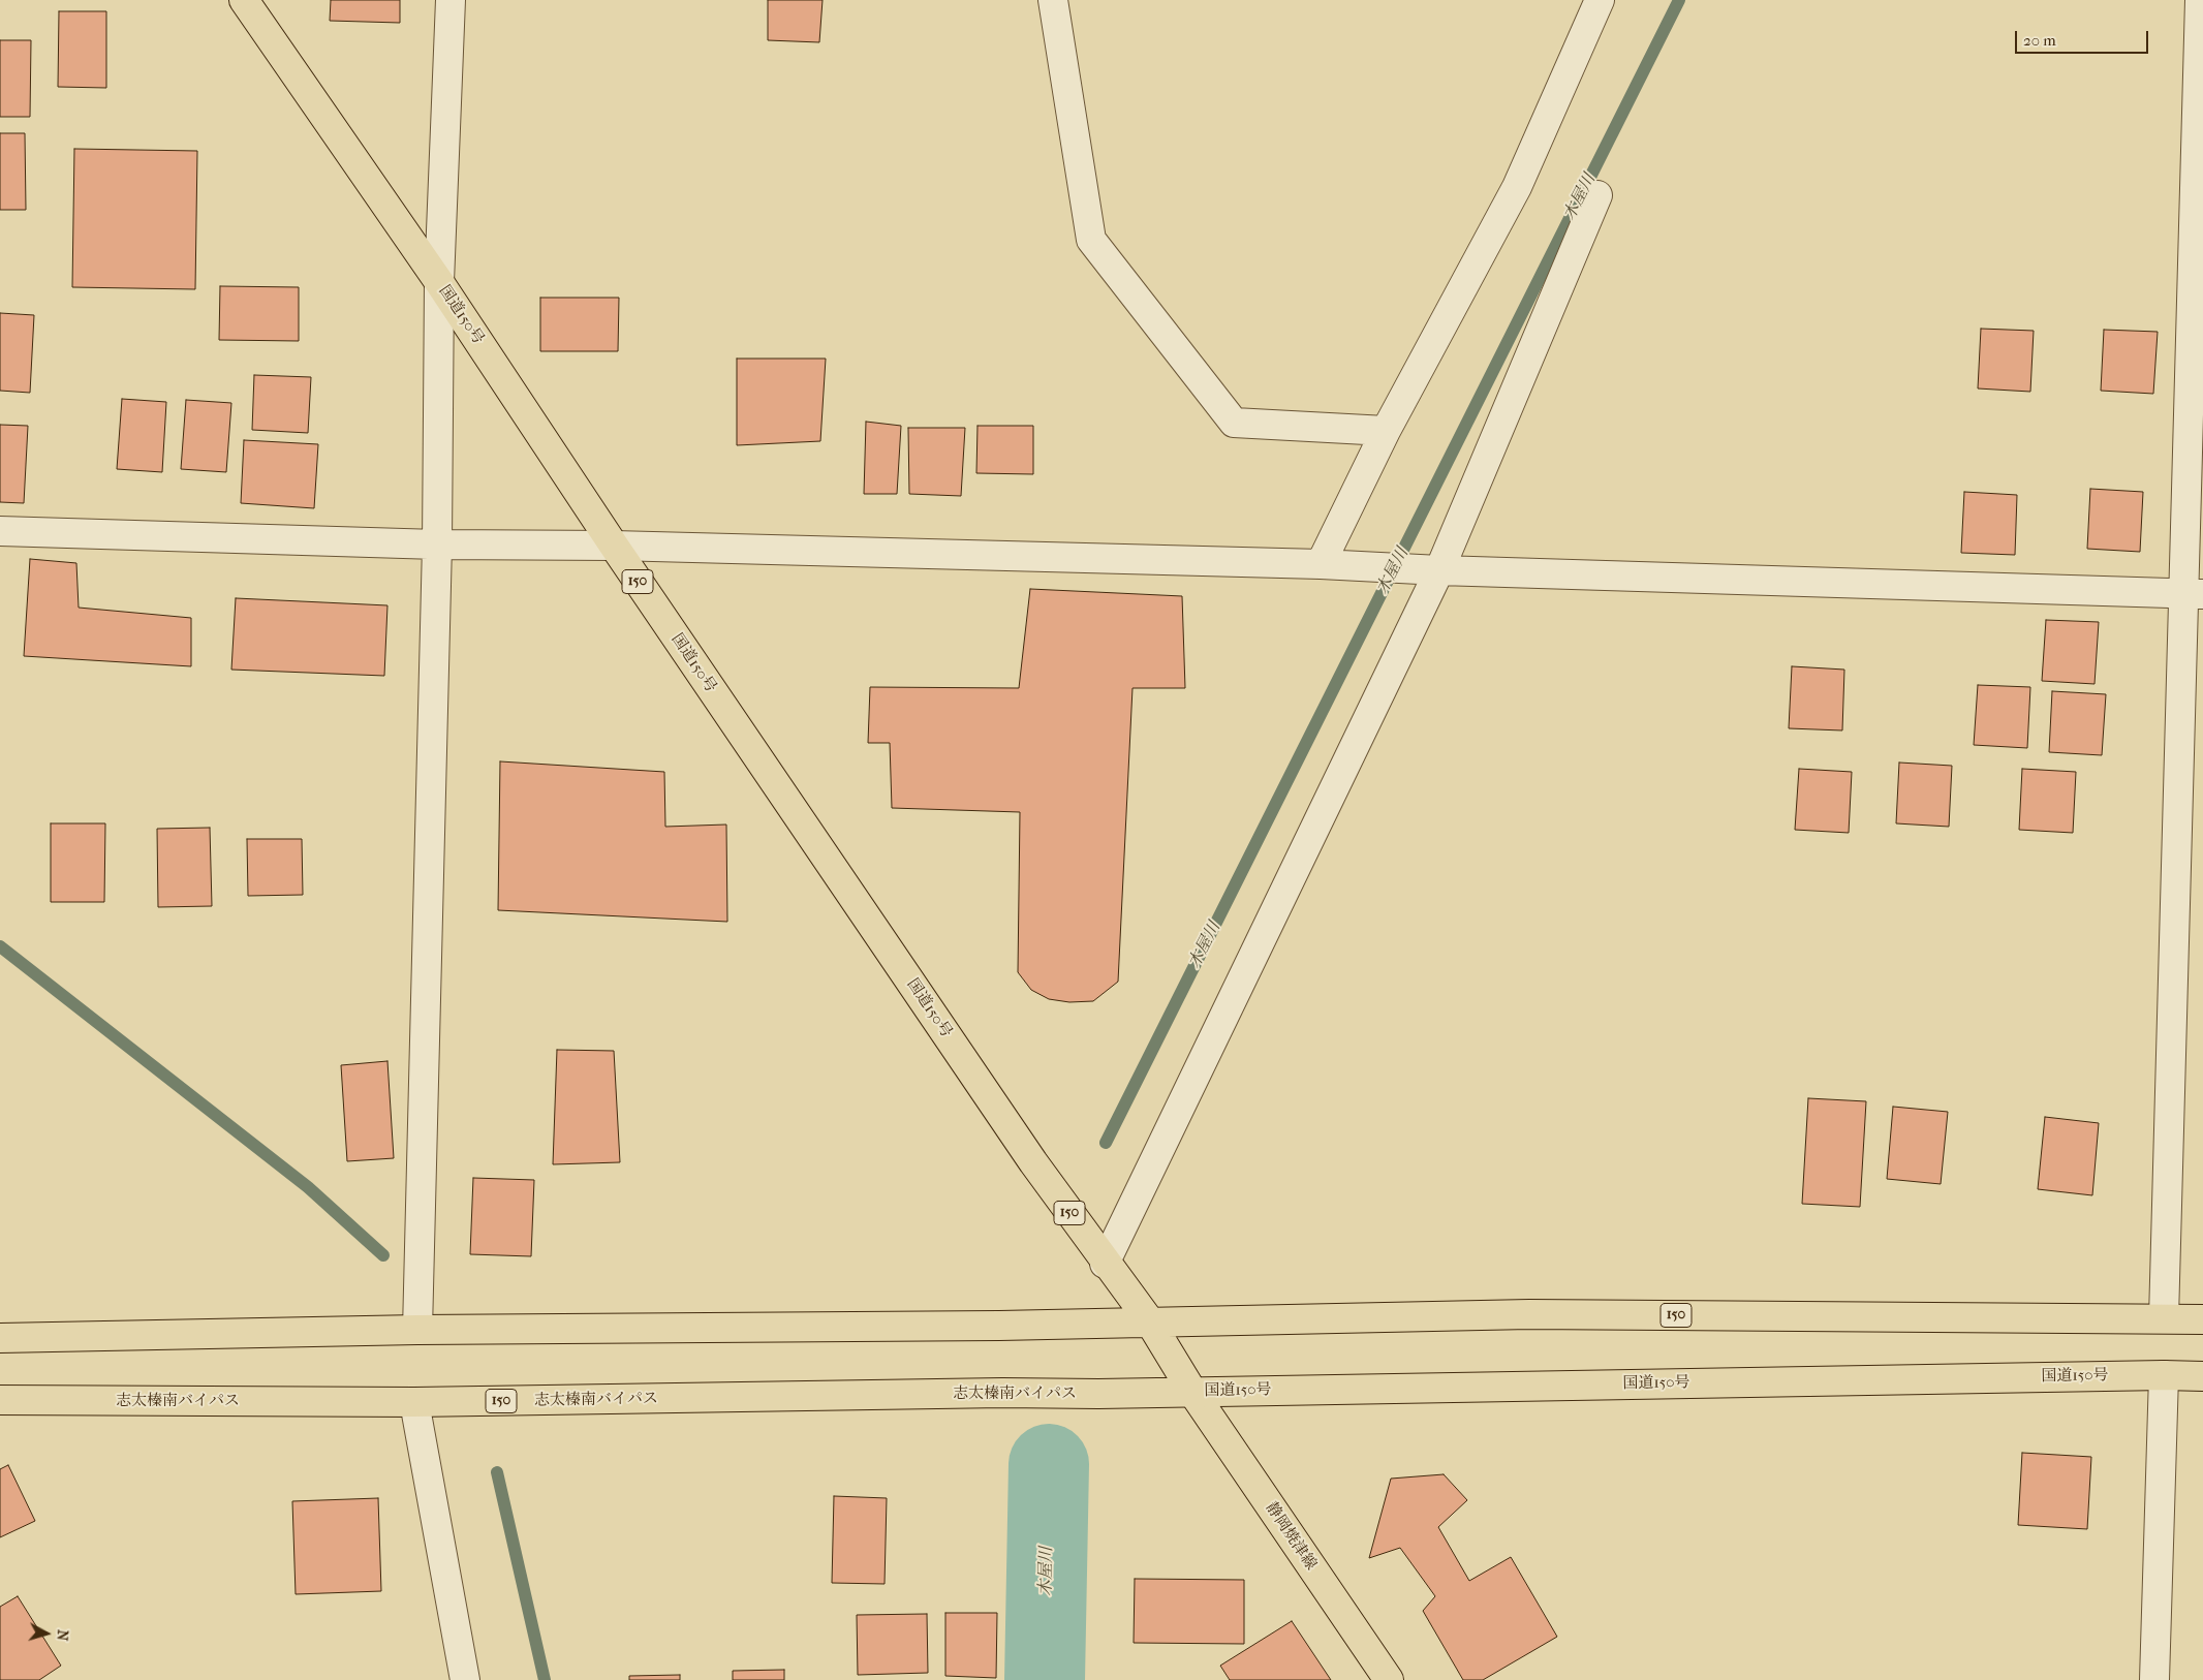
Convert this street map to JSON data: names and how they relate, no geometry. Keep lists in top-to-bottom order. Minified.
{"streets":{"main road":["国道150号","150","志太榛南バイパス","静岡焼津線"]},"crossings":[["国道150号","150"],["国道150号","志太榛南バイパス"],["国道150号","静岡焼津線"],["志太榛南バイパス","静岡焼津線"]],"water":["木屋川"],"scale_bar":"20 m","north":"right"}
